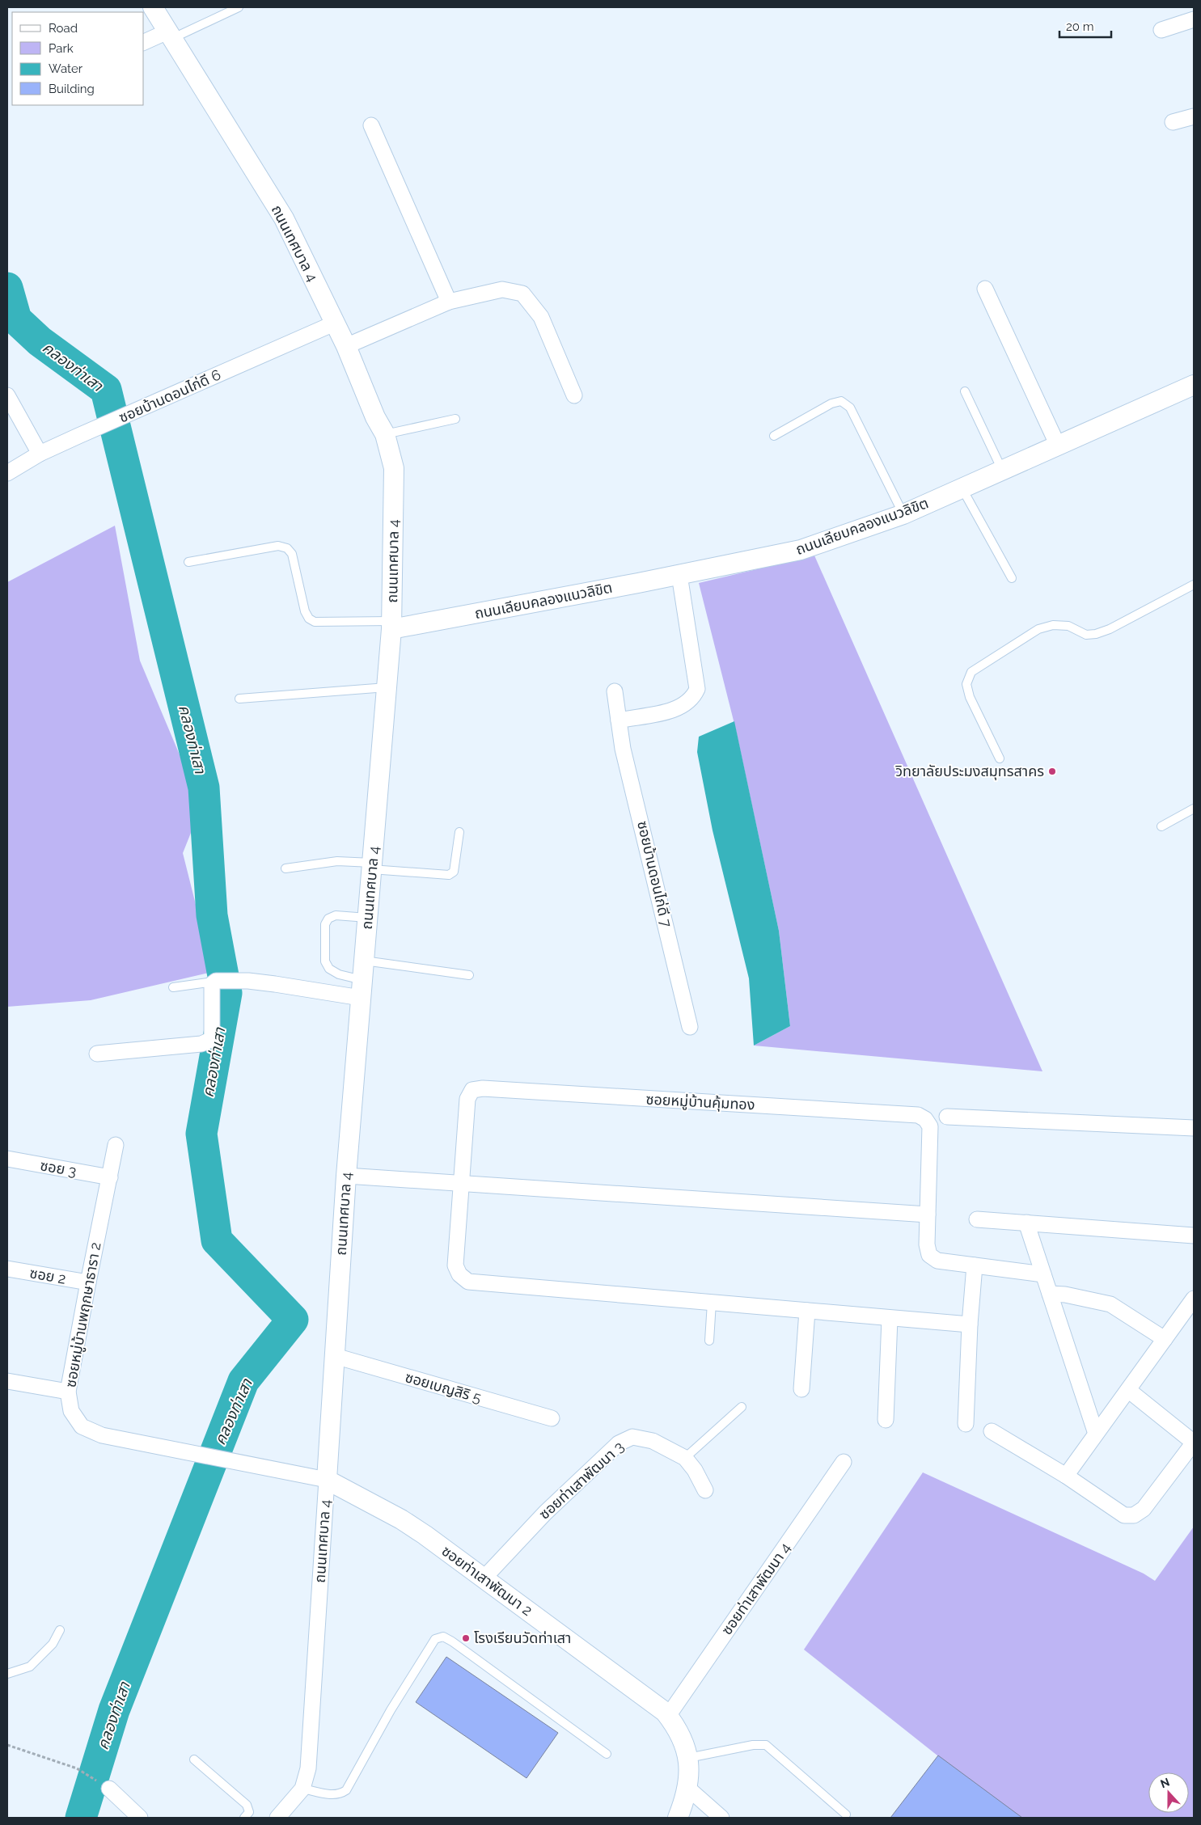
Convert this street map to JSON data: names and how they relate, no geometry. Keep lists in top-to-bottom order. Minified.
{"streets":{"street":["ถนนเทศบาล 4","ซอยบ้านดอนไก่ดี 6","ถนนเลียบคลองแนวลิขิต","ซอยบ้านดอนไก่ดี 7","ซอยหมู่บ้านคุ้มทอง","ซอย 3","ซอย 2","ซอยหมู่บ้านพฤกษาธารา 2","ซอยเบญสิริ 5","ซอยท่าเสาพัฒนา 3","ซอยท่าเสาพัฒนา 2","ซอยท่าเสาพัฒนา 4"]},"crossings":[["ถนนเทศบาล 4","ซอยบ้านดอนไก่ดี 6"],["ถนนเทศบาล 4","ถนนเลียบคลองแนวลิขิต"],["ถนนเทศบาล 4","ซอยหมู่บ้านพฤกษาธารา 2"],["ถนนเทศบาล 4","ซอยเบญสิริ 5"],["ถนนเทศบาล 4","ซอยท่าเสาพัฒนา 2"],["ซอย 3","ซอยหมู่บ้านพฤกษาธารา 2"],["ซอย 2","ซอยหมู่บ้านพฤกษาธารา 2"],["ซอยหมู่บ้านพฤกษาธารา 2","ซอยท่าเสาพัฒนา 2"],["ซอยท่าเสาพัฒนา 3","ซอยท่าเสาพัฒนา 2"],["ซอยท่าเสาพัฒนา 2","ซอยท่าเสาพัฒนา 4"]],"water":["คลองท่าเสา"],"places":["วิทยาลัยประมงสมุทรสาคร","โรงเรียนวัดท่าเสา"],"legend":["Road","Park","Water","Building"],"scale_bar":"20 m","north":"top"}
